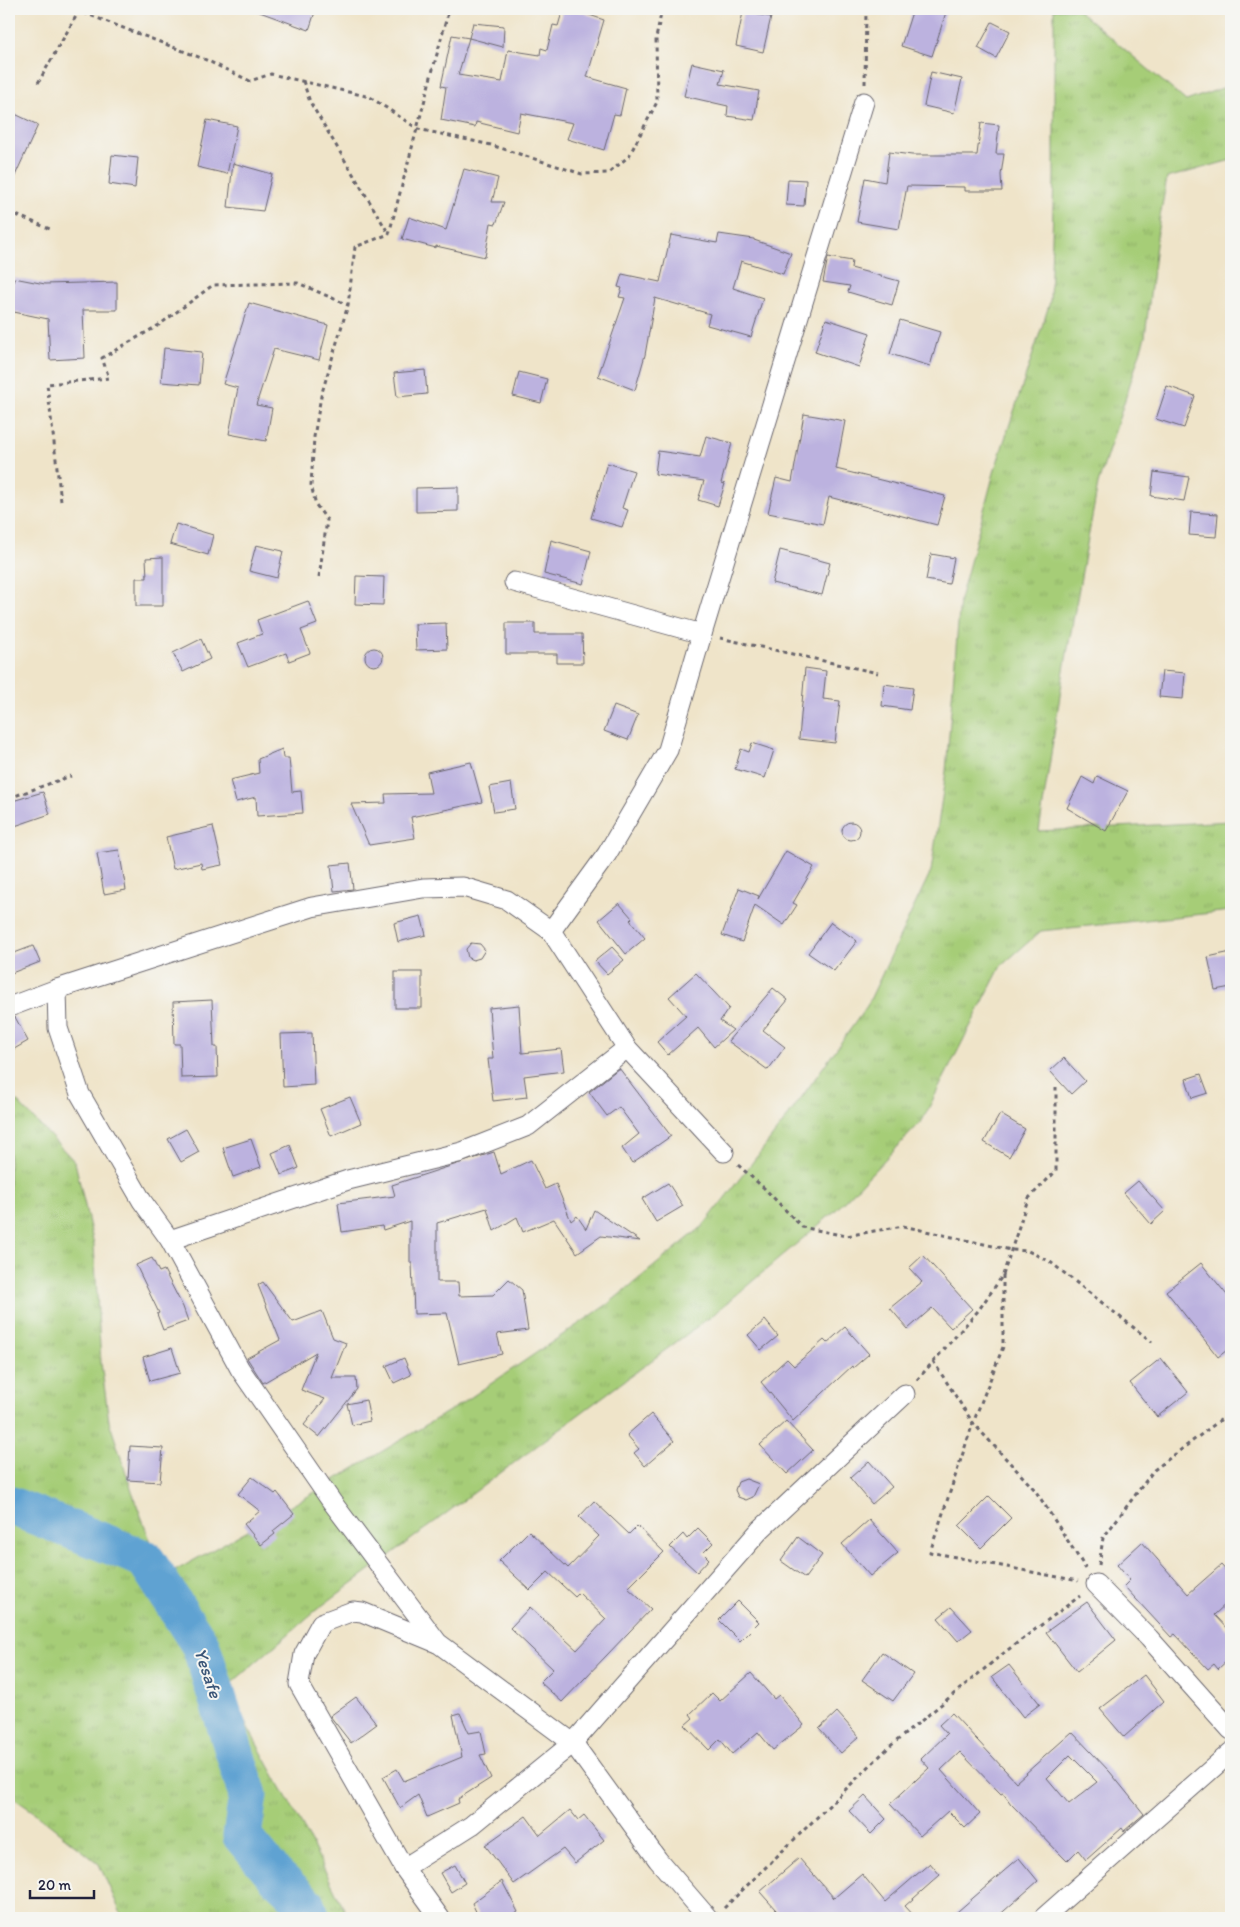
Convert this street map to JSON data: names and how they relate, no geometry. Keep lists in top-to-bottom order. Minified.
{"water":["Yesafe"],"scale_bar":"20 m"}
